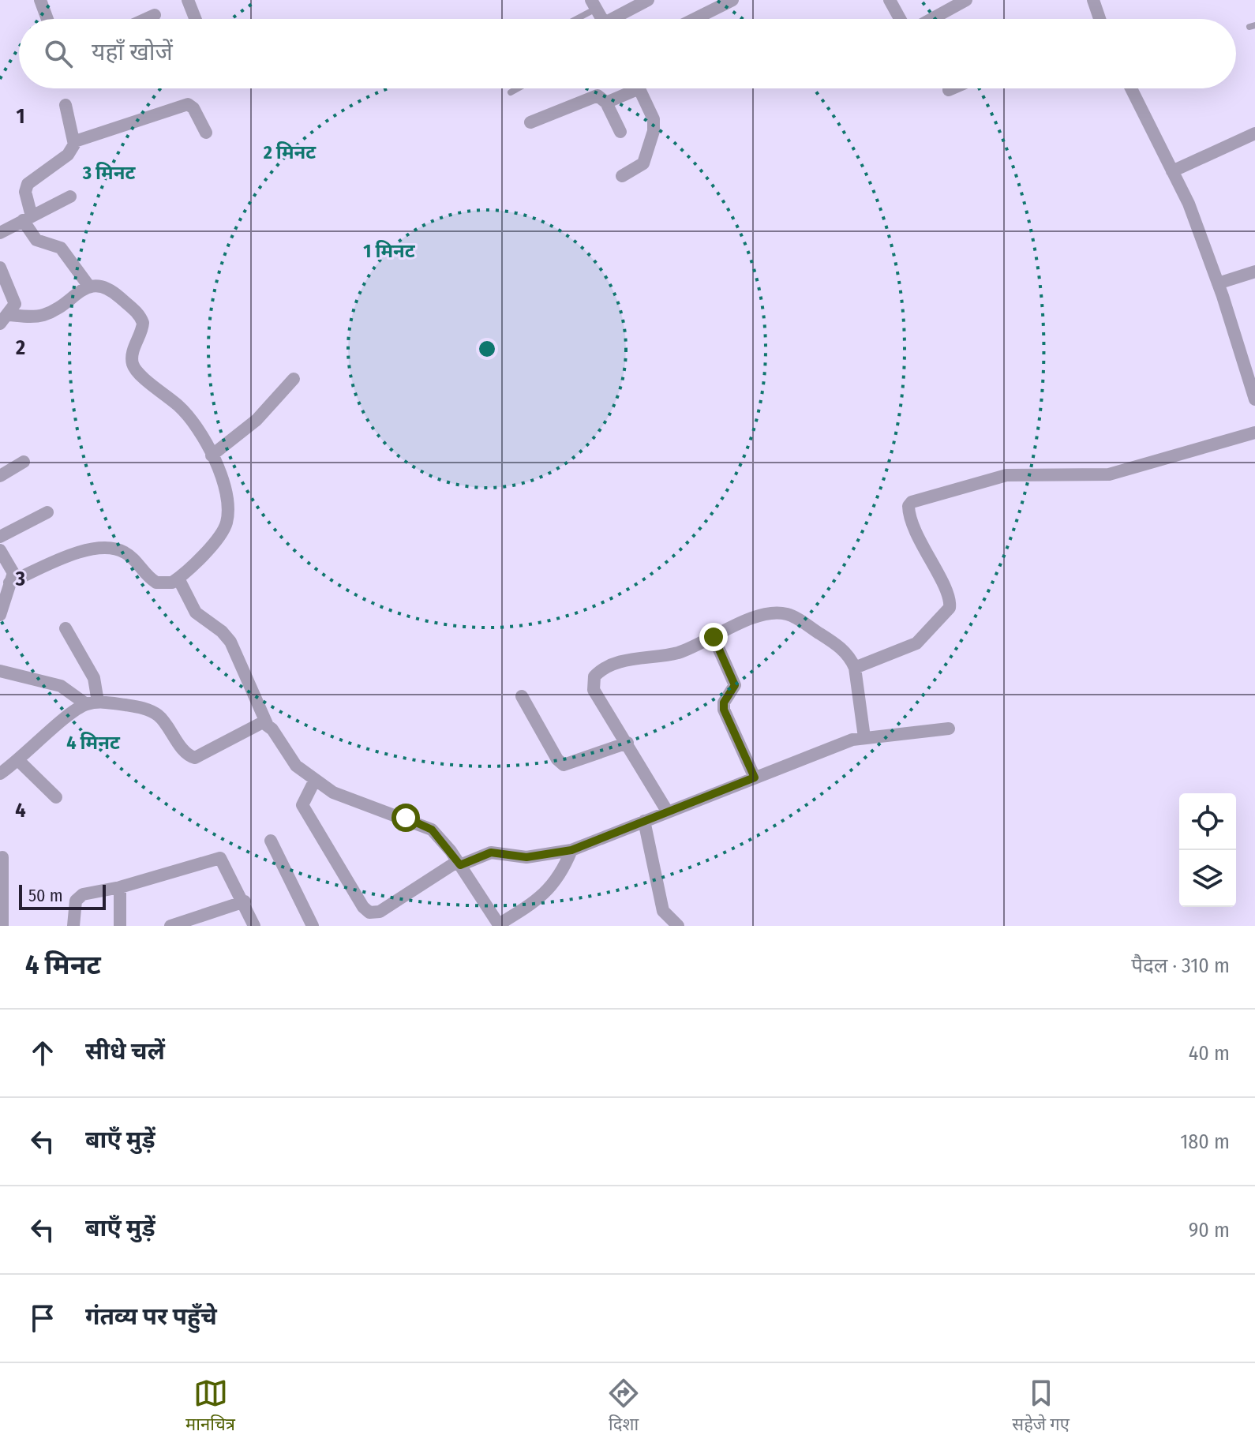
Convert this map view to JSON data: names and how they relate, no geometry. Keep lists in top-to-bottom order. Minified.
{"scale_bar":"50 m","page":{"search":"यहाँ खोजें","scale":"50 m","heading":["4 मिनट","पैदल · 310 m"],"list":[["सीधे चलें","40 m"],["बाएँ मुड़ें","180 m"],["बाएँ मुड़ें","90 m"],"गंतव्य पर पहुँचे"],"nav":["मानचित्र","दिशा","सहेजे गए"]},"grid":{"rows":["1","2","3","4"]},"rings":["2 मिनट","3 मिनट","1 मिनट","4 मिनट"]}
